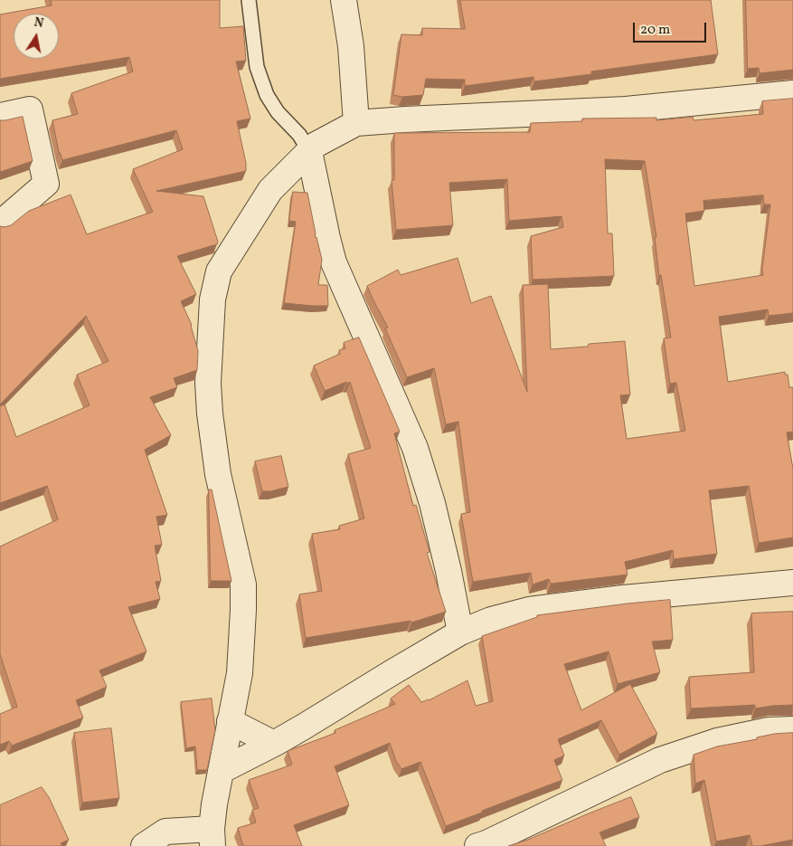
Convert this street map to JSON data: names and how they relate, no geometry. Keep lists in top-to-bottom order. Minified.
{"scale_bar":"20 m","north":"top"}
